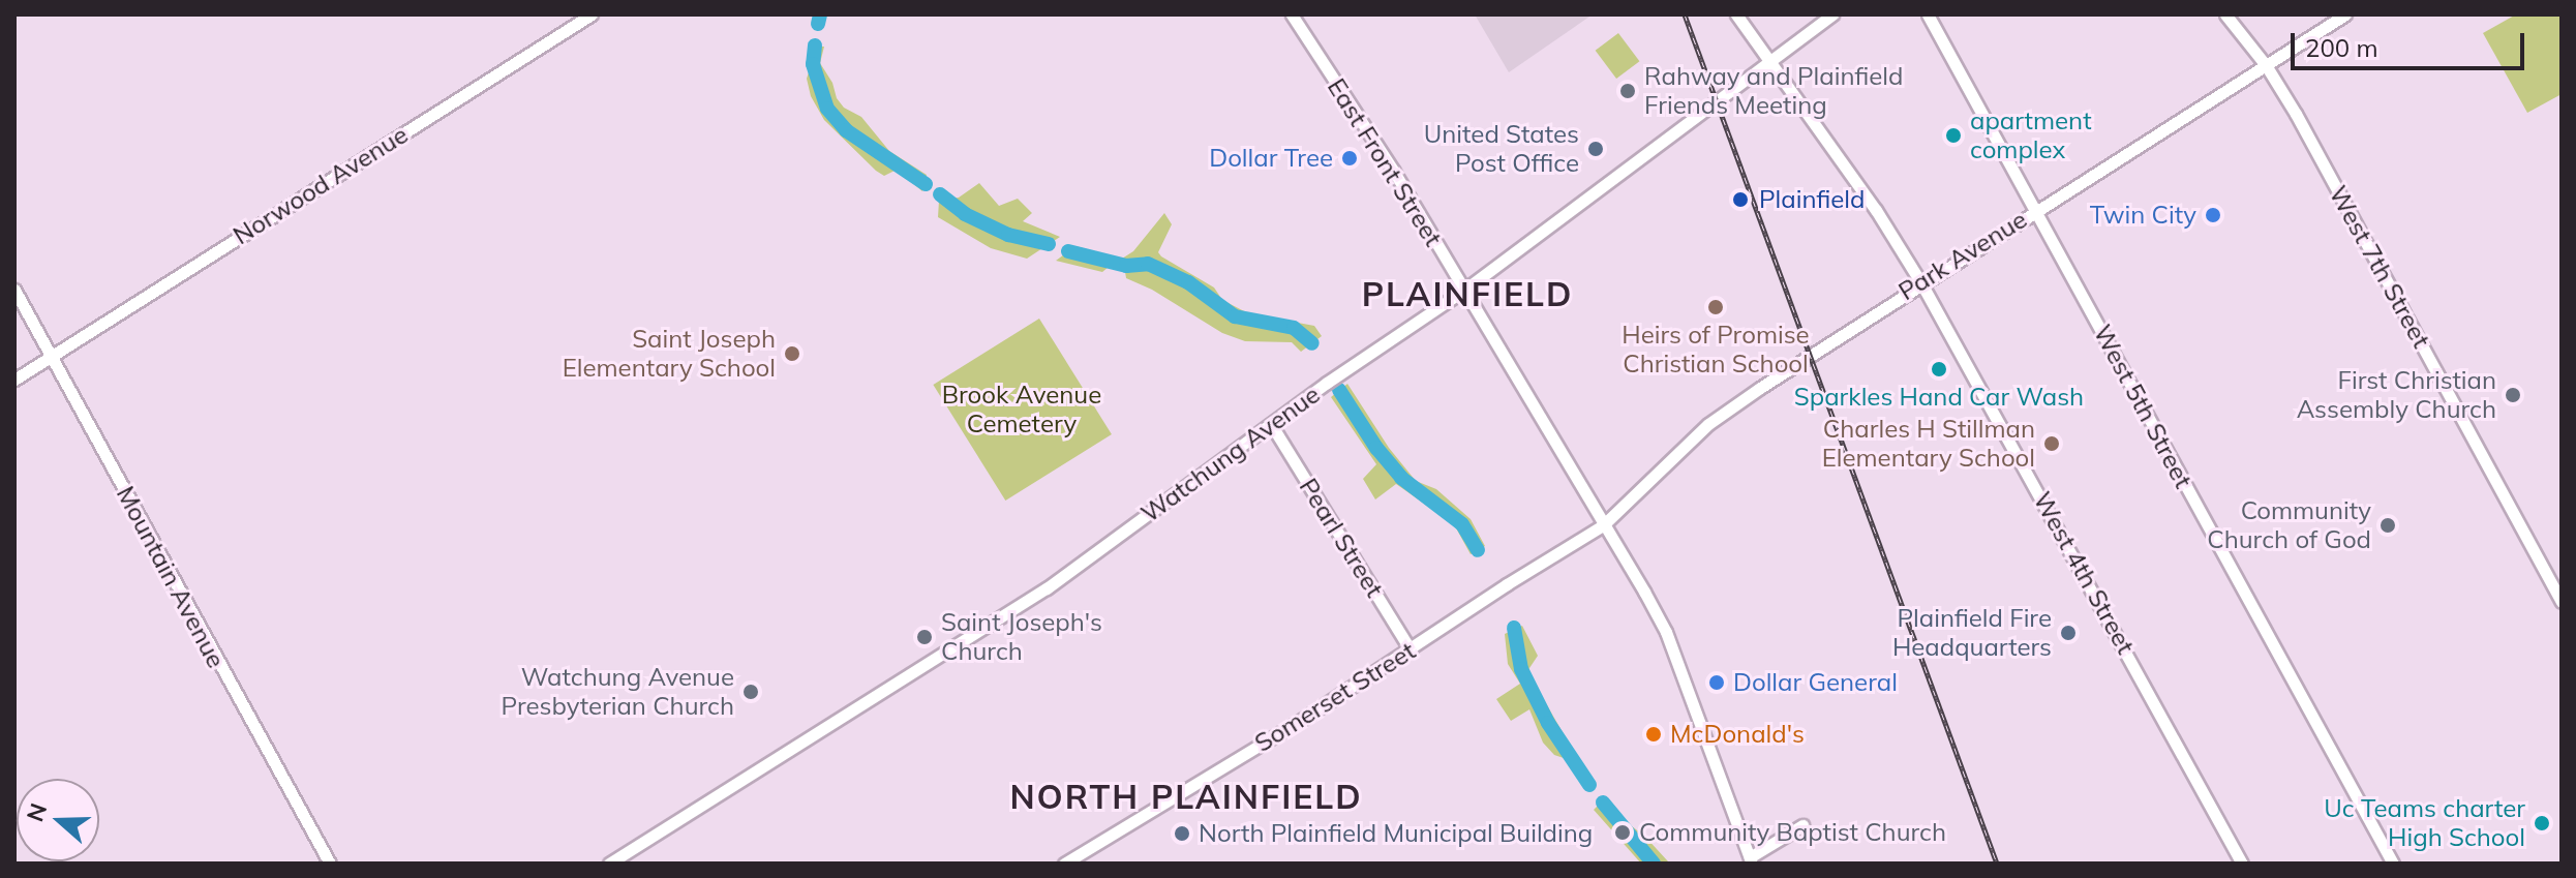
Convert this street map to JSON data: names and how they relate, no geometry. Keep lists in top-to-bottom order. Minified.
{"streets":{"main road":["East Front Street","Norwood Avenue","Park Avenue","West 7th Street","West 5th Street","Watchung Avenue","Pearl Street","West 4th Street","Mountain Avenue","Somerset Street"]},"crossings":[["East Front Street","Park Avenue"],["East Front Street","Watchung Avenue"],["East Front Street","Somerset Street"],["Norwood Avenue","Mountain Avenue"],["Park Avenue","West 7th Street"],["Park Avenue","West 5th Street"],["Park Avenue","West 4th Street"],["Park Avenue","Somerset Street"],["Watchung Avenue","Pearl Street"],["Watchung Avenue","West 4th Street"],["Pearl Street","Somerset Street"]],"districts":["PLAINFIELD","NORTH PLAINFIELD"],"parks":["Brook Avenue Cemetery"],"places":["Rahway and Plainfield Friends Meeting","apartment complex","United States Post Office","Dollar Tree","Plainfield","Twin City","Heirs of Promise Christian School","Saint Joseph Elementary School","Sparkles Hand Car Wash","First Christian Assembly Church","Charles H Stillman Elementary School","Community Church of God","Plainfield Fire Headquarters","Saint Joseph's Church","Dollar General","Watchung Avenue Presbyterian Church","McDonald's","Uc Teams charter High School","Community Baptist Church","North Plainfield Municipal Building"],"scale_bar":"200 m","north":"left"}
